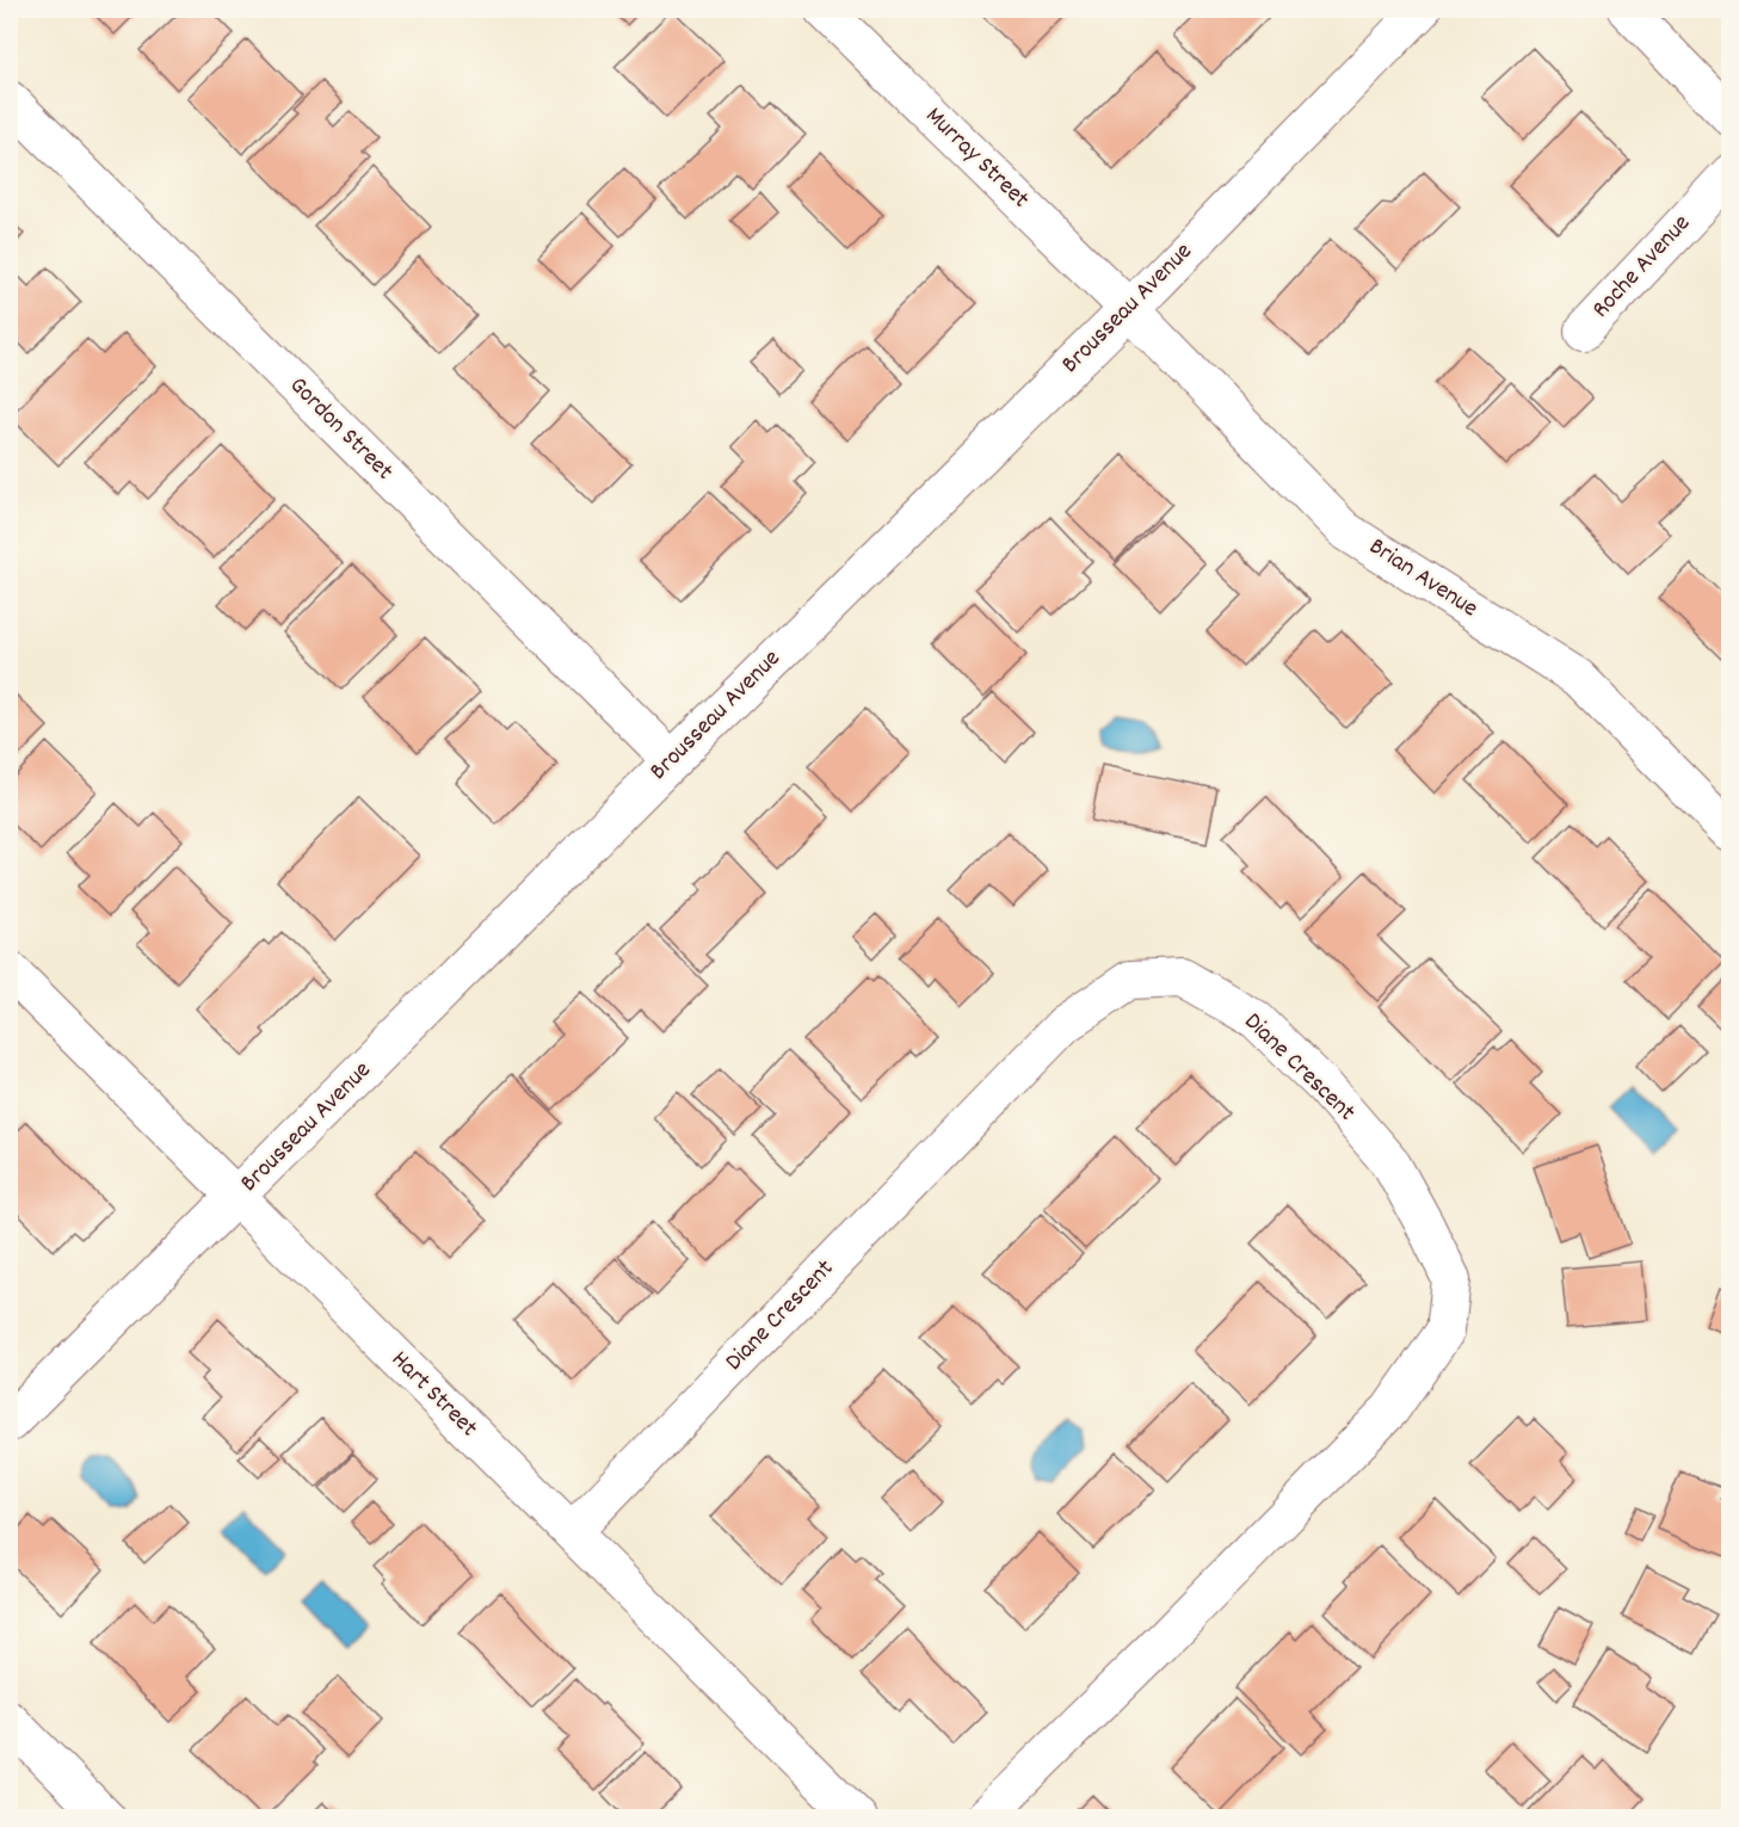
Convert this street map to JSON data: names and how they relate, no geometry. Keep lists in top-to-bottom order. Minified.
{"streets":{"street":["Murray Street","Roche Avenue","Brousseau Avenue","Gordon Street","Brian Avenue","Diane Crescent","Hart Street"]},"crossings":[["Murray Street","Brousseau Avenue"],["Murray Street","Brian Avenue"],["Brousseau Avenue","Gordon Street"],["Brousseau Avenue","Brian Avenue"],["Brousseau Avenue","Hart Street"],["Diane Crescent","Hart Street"]]}
